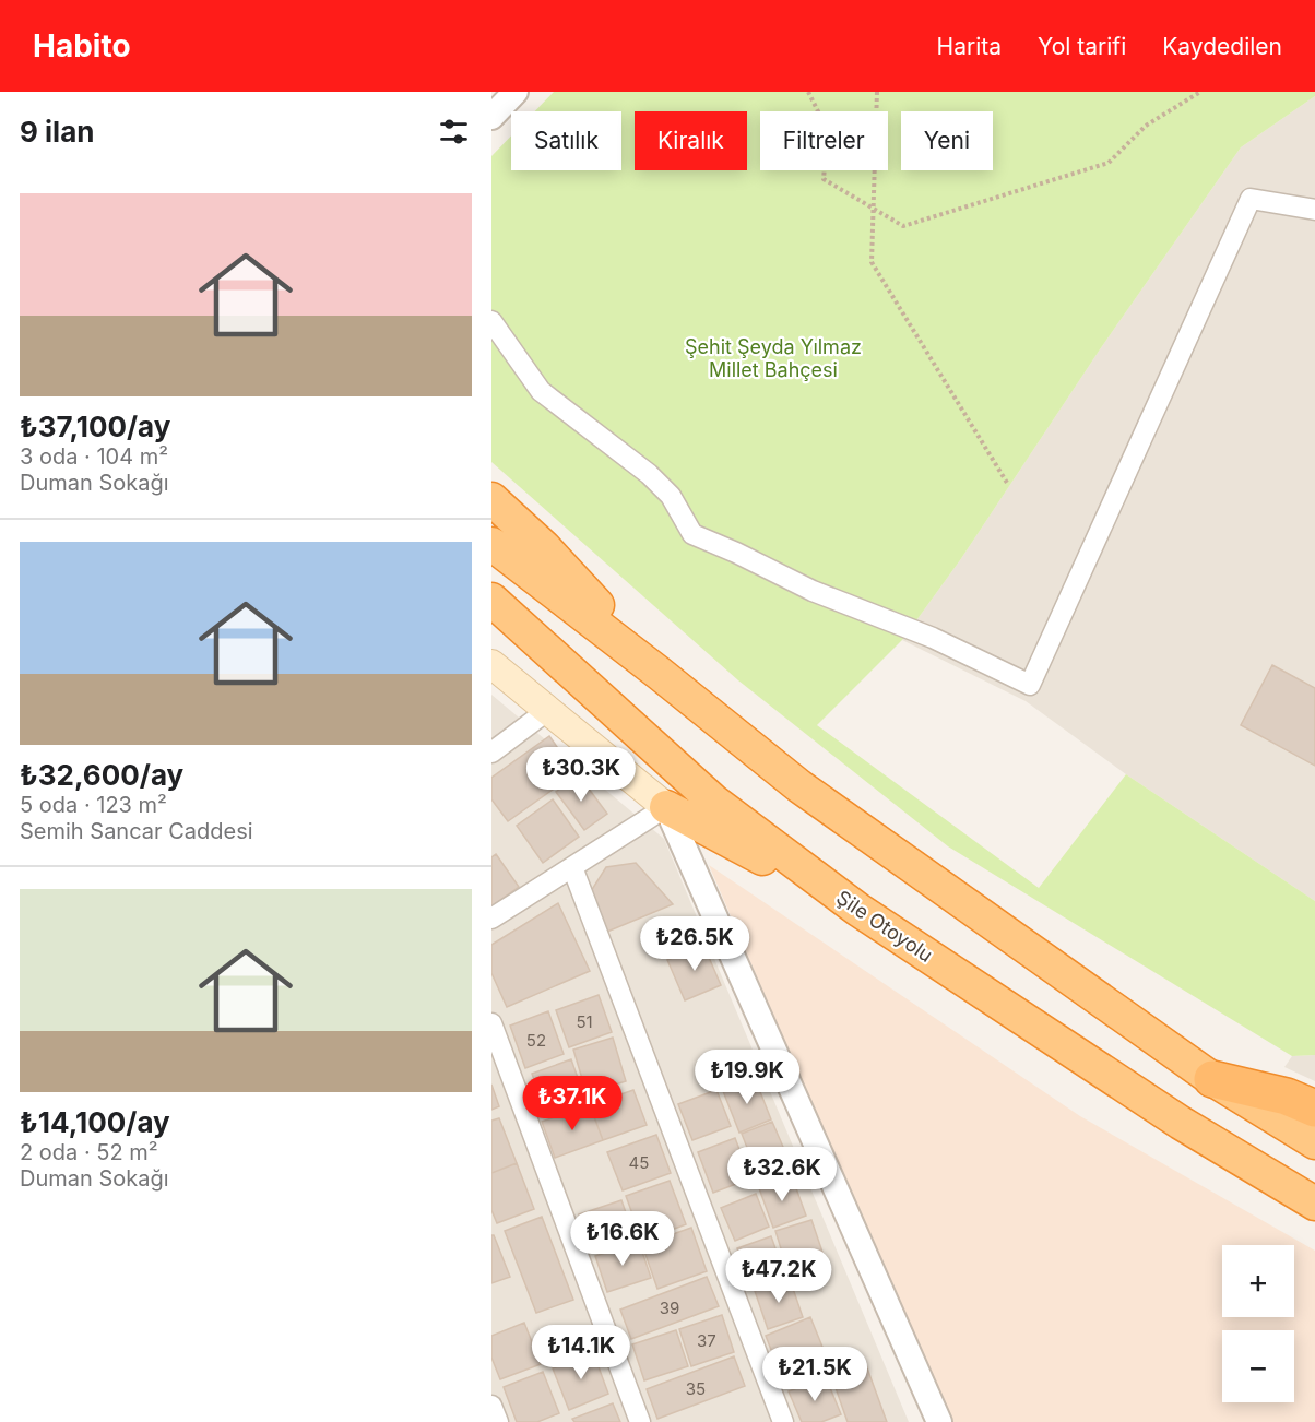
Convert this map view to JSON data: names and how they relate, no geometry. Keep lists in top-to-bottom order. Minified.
{"streets":{"highway":["Şile Otoyolu"]},"parks":["Şehit Şeyda Yılmaz Millet Bahçesi"],"house_numbers":["51","52","45","39","37","35"],"page":{"header":"Habito","nav":["Harita","Yol tarifi","Kaydedilen"],"heading":"9 ilan","chip":["Satılık","Kiralık","Filtreler","Yeni"],"list":[{"name":"₺37,100/ay","note":"3 oda · 104 m² · Duman Sokağı"},{"name":"₺32,600/ay","note":"5 oda · 123 m² · Semih Sancar Caddesi"},{"name":"₺14,100/ay","note":"2 oda · 52 m² · Duman Sokağı"}],"price":["₺30.3K","₺26.5K","₺19.9K","₺37.1K","₺32.6K","₺16.6K","₺47.2K","₺14.1K","₺21.5K"],"map_buttons":["+","−"]}}
